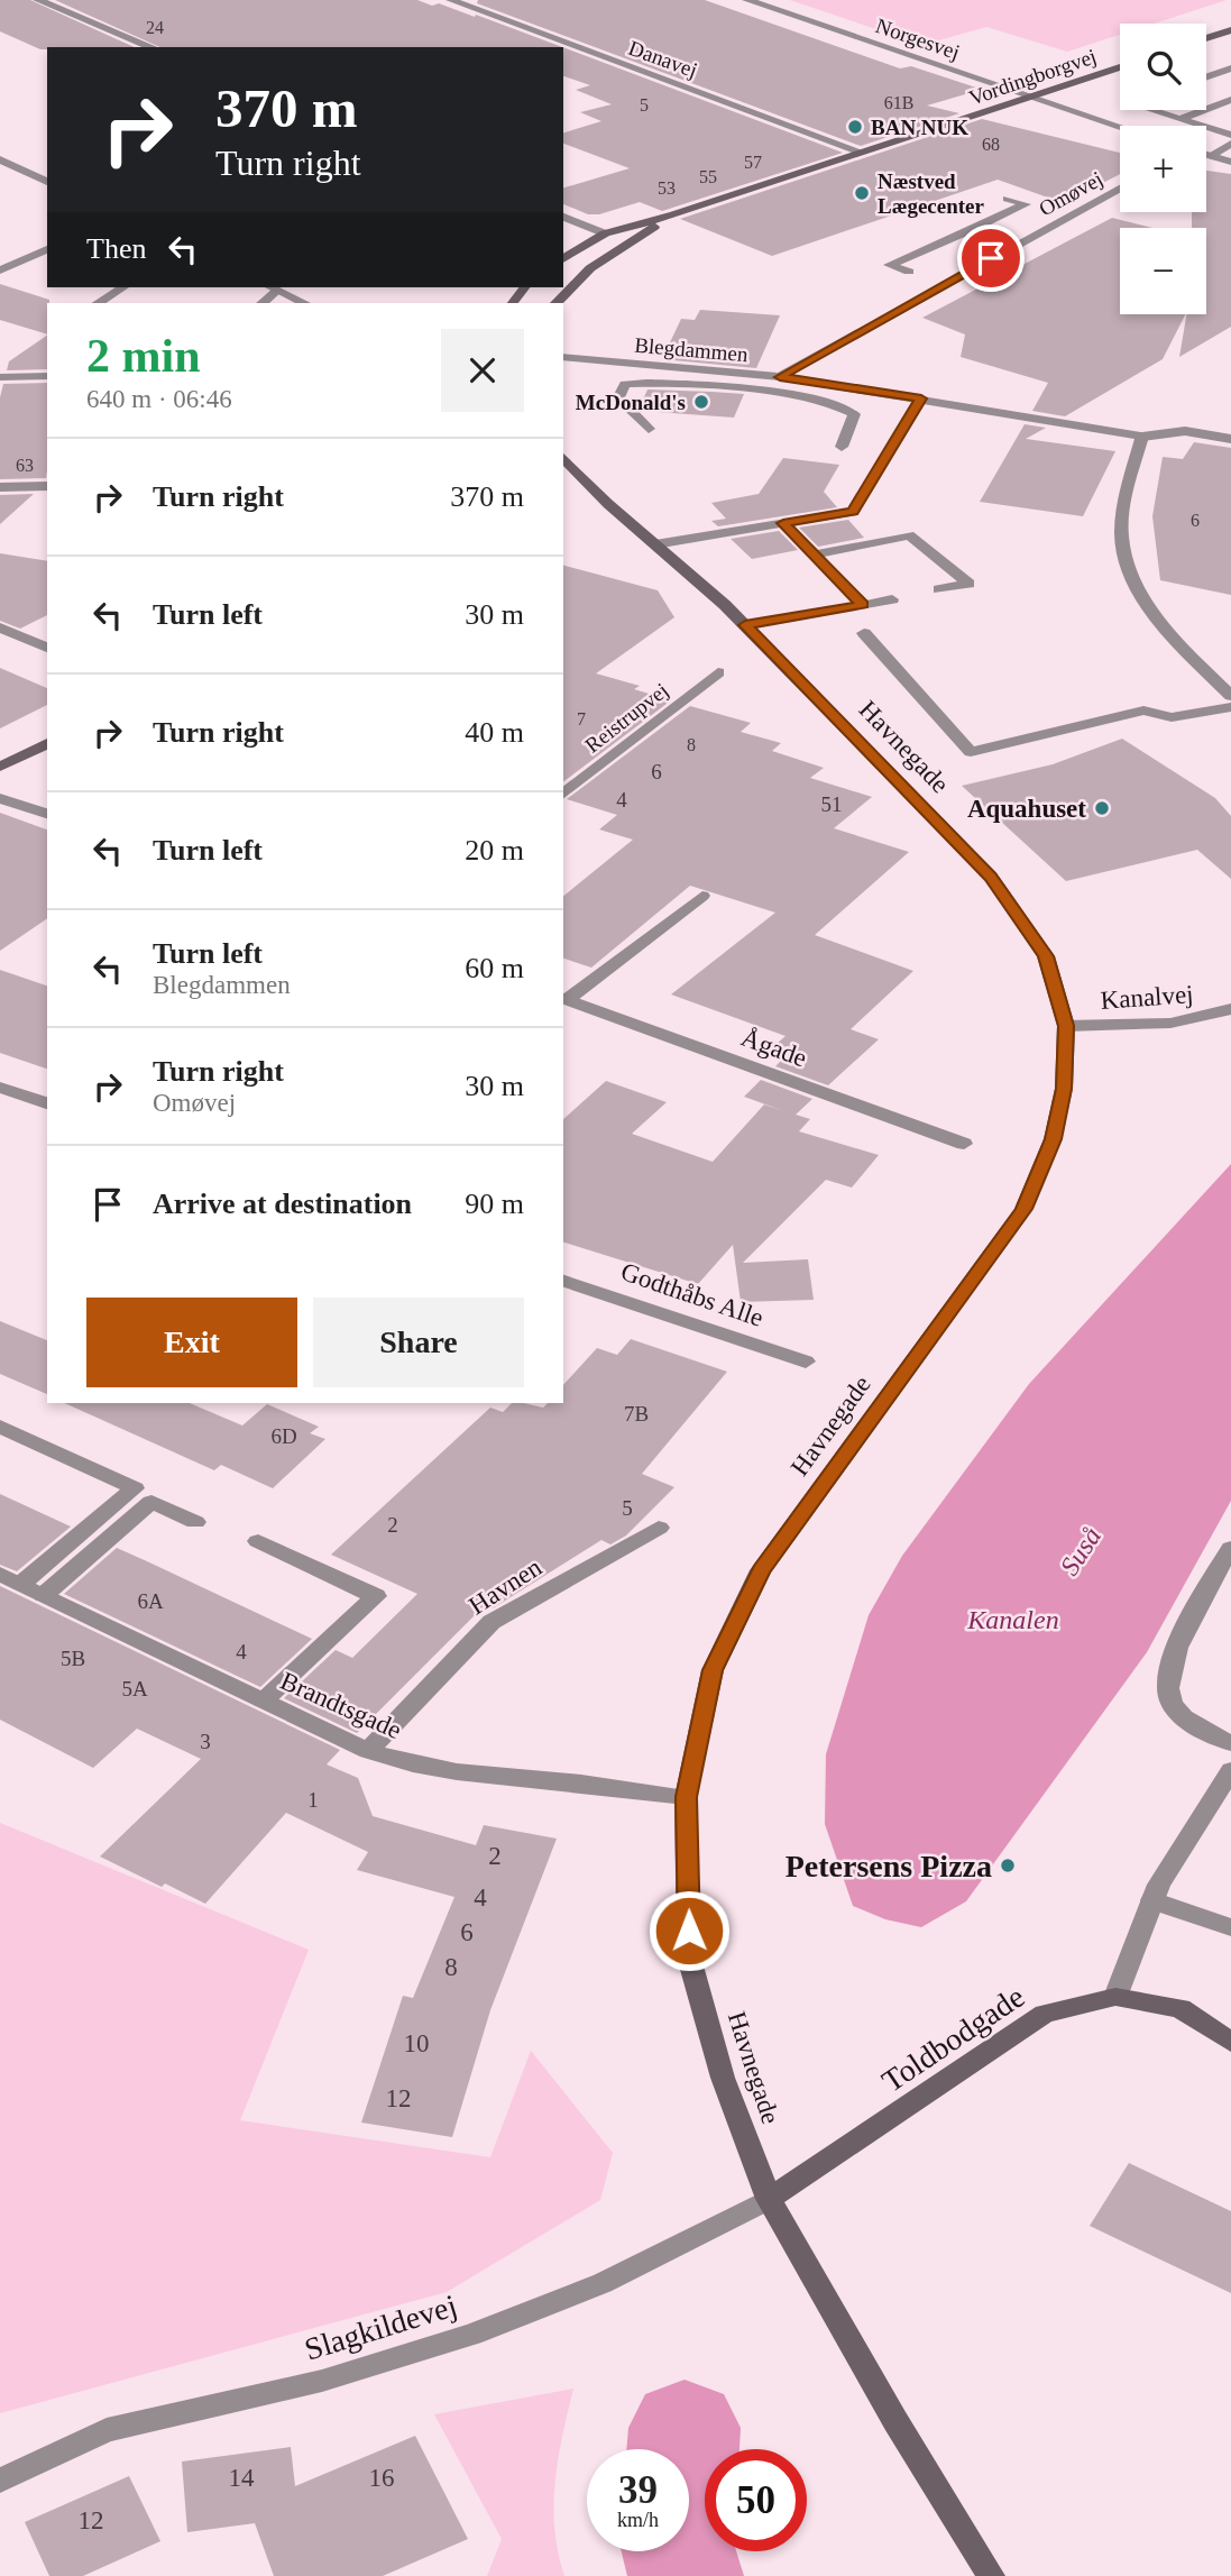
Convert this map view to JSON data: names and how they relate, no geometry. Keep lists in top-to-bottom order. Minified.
{"streets":{"main road":["Vordingborgvej","Havnegade","Toldbodgade"],"street":["Norgesvej","Danavej","Omøvej","Blegdammen","Reistrupvej","Kanalvej","Ågade","Godthåbs Alle","Havnen","Brandtsgade","Slagkildevej"]},"crossings":[["Norgesvej","Vordingborgvej"],["Danavej","Vordingborgvej"],["Omøvej","Blegdammen"],["Havnegade","Kanalvej"],["Havnegade","Brandtsgade"],["Havnegade","Toldbodgade"],["Havnegade","Slagkildevej"],["Havnen","Brandtsgade"],["Toldbodgade","Slagkildevej"]],"water":["Suså","Kanalen"],"places":["BAN NUK","Næstved Lægecenter","McDonald's","Aquahuset","Petersens Pizza"],"house_numbers":["24","61B","5","68","57","55","53","63","6","7","8","6","4","51","7B","6D","5","2","6A","4","5B","5A","3","1","2","4","6","8","10","12","14","16","12"],"page":{"map_buttons":["+","−"],"turn":["370 m","Turn right"],"then":"Then","heading":["2 min","640 m · 06:46"],"list":[{"name":"Turn right","value":"370 m"},{"name":"Turn left","value":"30 m"},{"name":"Turn right","value":"40 m"},{"name":"Turn left","value":"20 m"},{"name":"Turn left","note":"Blegdammen","value":"60 m"},{"name":"Turn right","note":"Omøvej","value":"30 m"},{"name":"Arrive at destination","value":"90 m"}],"buttons":["Exit","Share"],"speed":"39 km/h","limit":"50"}}
